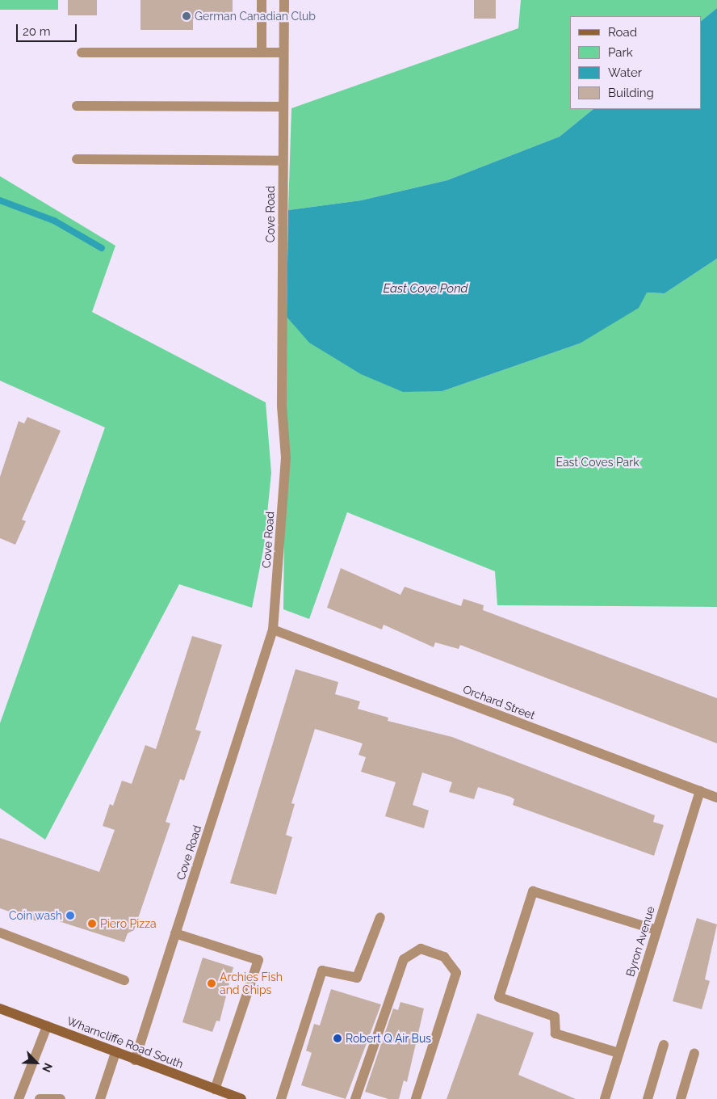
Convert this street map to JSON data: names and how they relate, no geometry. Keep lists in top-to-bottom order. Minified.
{"streets":{"main road":["Wharncliffe Road South"],"street":["Cove Road","Orchard Street","Byron Avenue"]},"crossings":[["Cove Road","Orchard Street"],["Cove Road","Wharncliffe Road South"],["Orchard Street","Byron Avenue"]],"water":["East Cove Pond"],"parks":["East Coves Park"],"places":["German Canadian Club","Coin wash","Piero Pizza","Archies Fish and Chips","Robert Q Air Bus"],"legend":["Road","Park","Water","Building"],"scale_bar":"20 m","north":"bottom right"}
